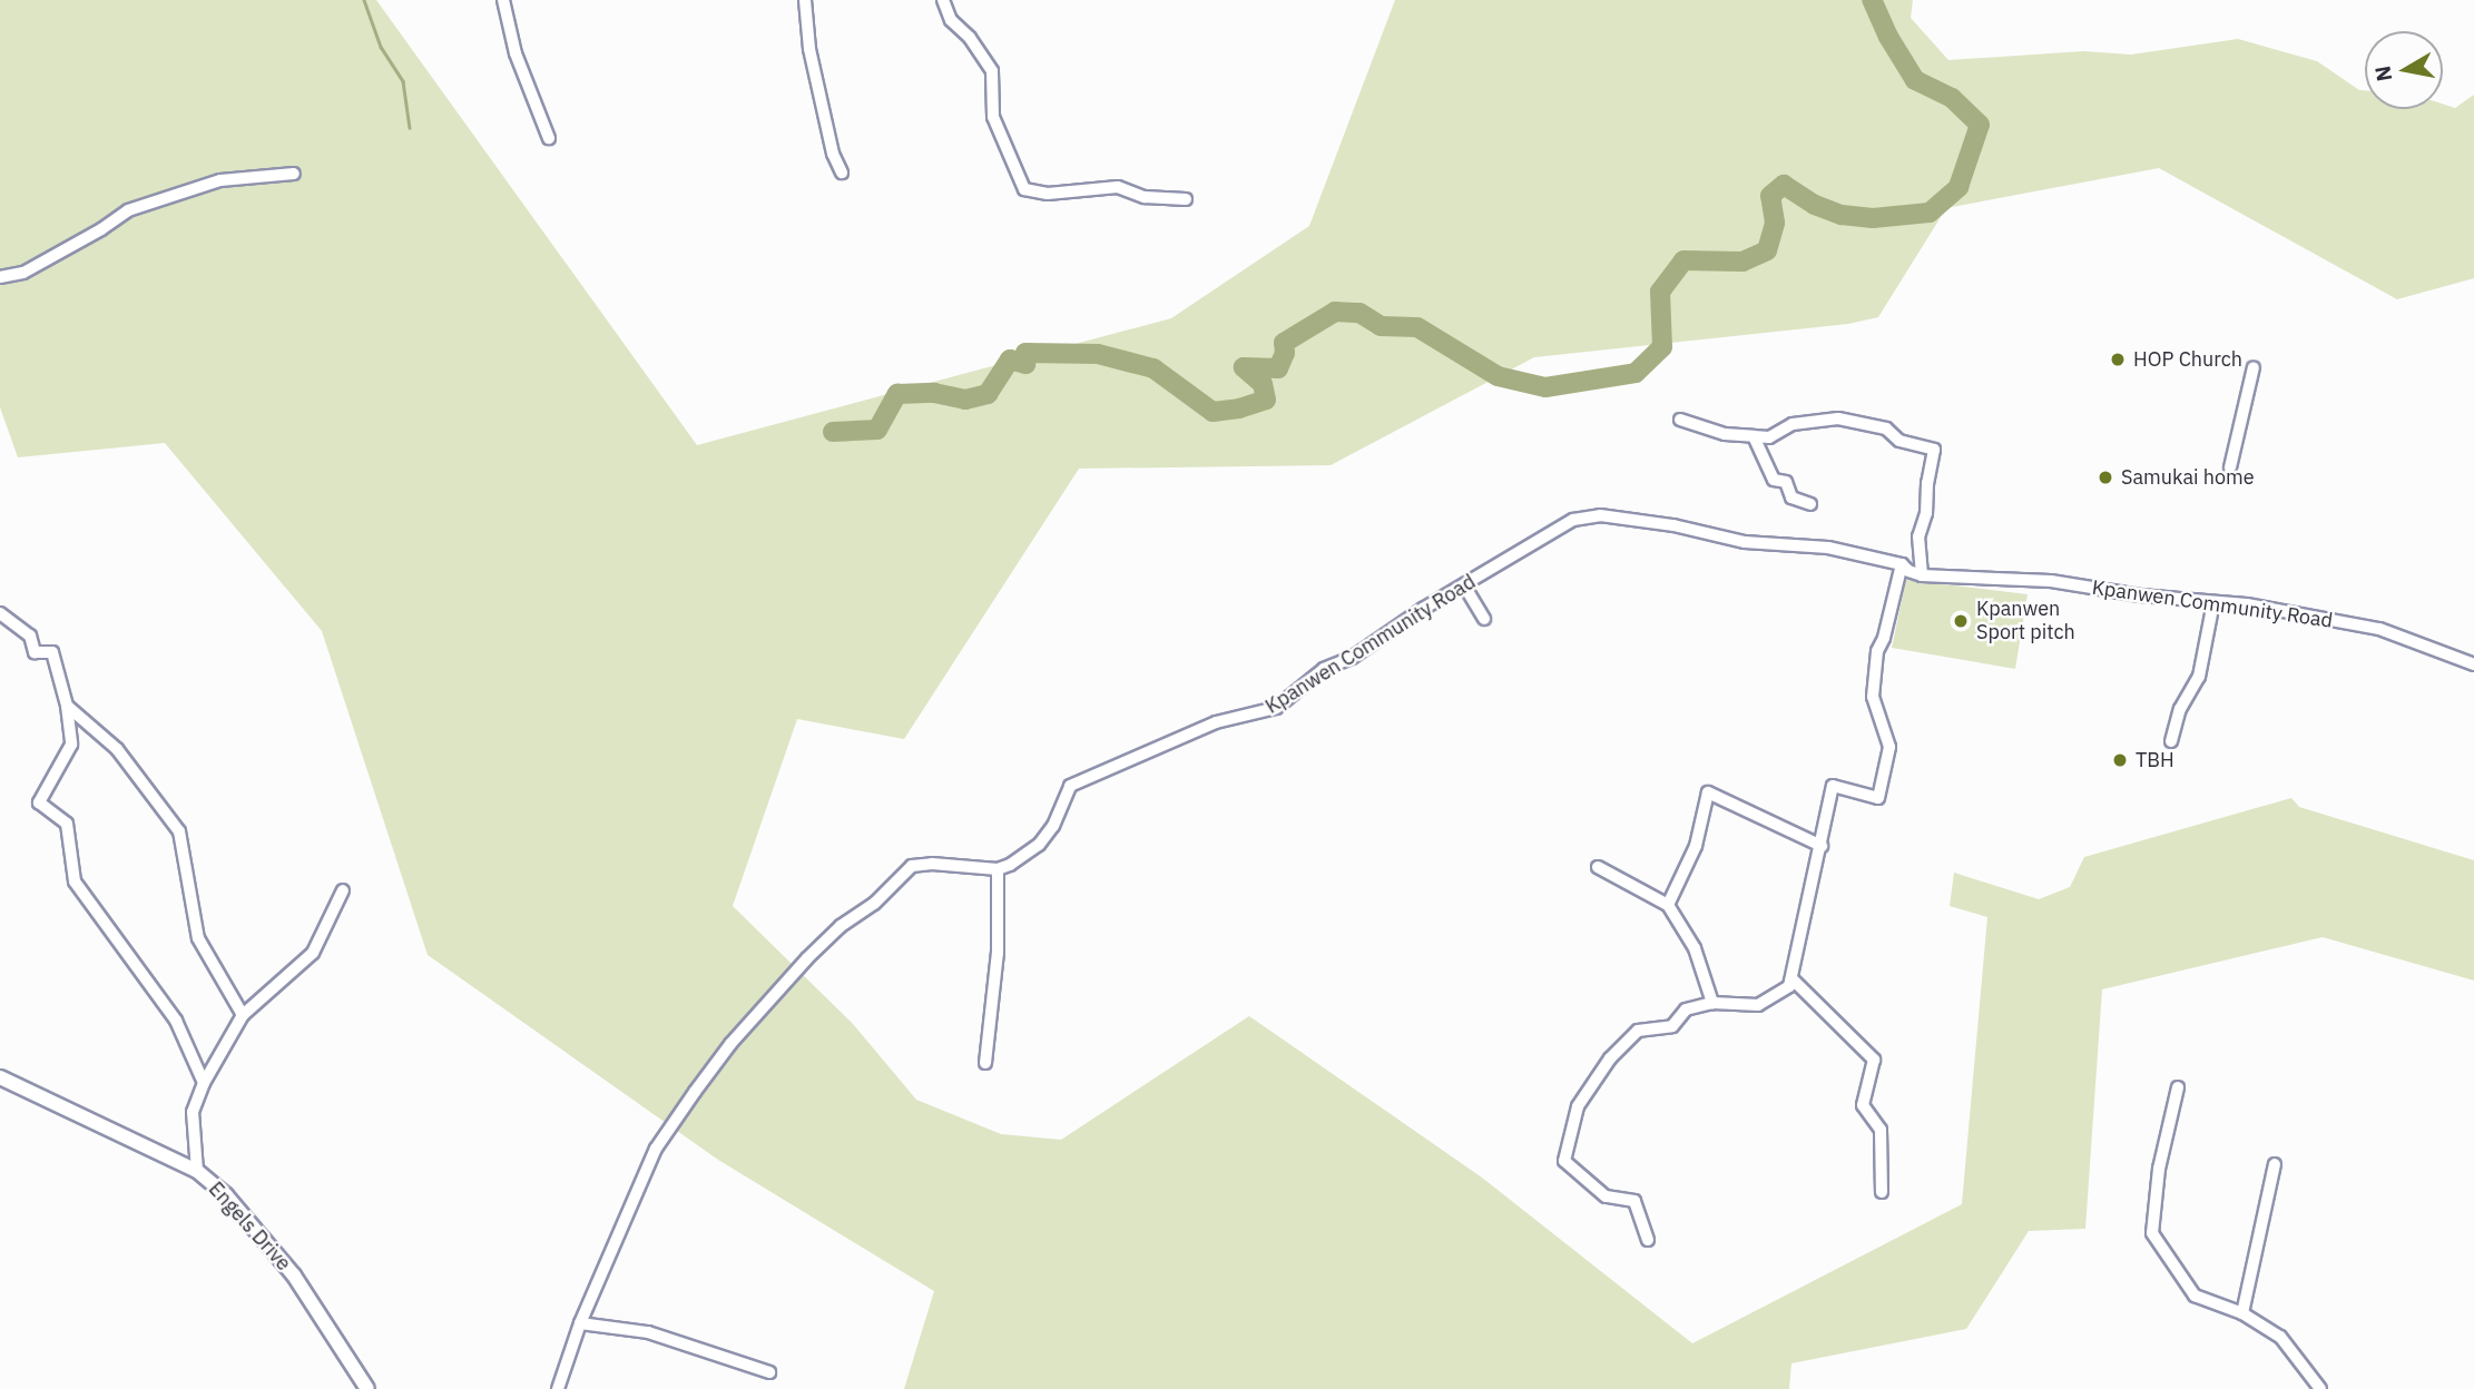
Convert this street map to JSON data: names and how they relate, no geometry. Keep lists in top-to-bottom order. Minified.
{"streets":{"street":["Kpanwen Community Road","Engels Drive"]},"places":["HOP Church","Samukai home","Kpanwen Sport pitch","TBH"],"north":"left"}
